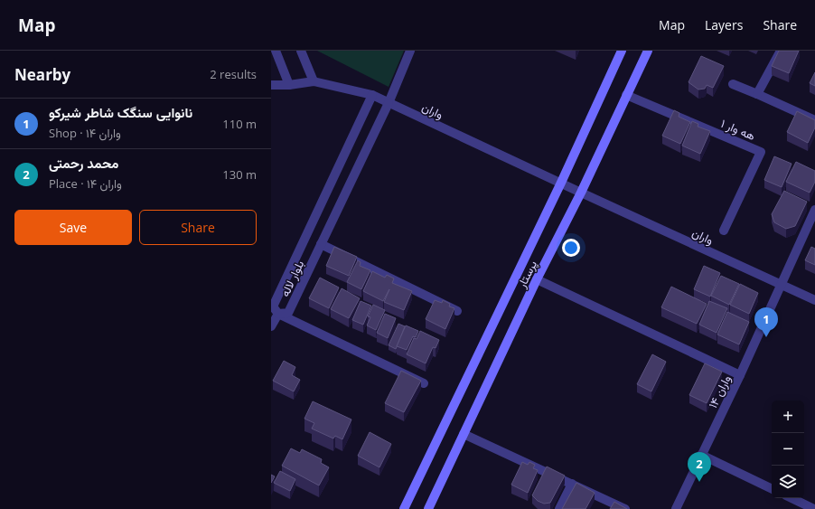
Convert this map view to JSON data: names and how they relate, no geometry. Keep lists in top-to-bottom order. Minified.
{"streets":{"main road":["پرستار"],"street":["واران","هه وار ۱","بلوار لاله","واران ۱۴"]},"crossings":[["واران","پرستار"],["واران","بلوار لاله"],["واران","واران ۱۴"],["هه وار ۱","پرستار"]],"page":{"header":"Map","nav":["Map","Layers","Share"],"heading":["Nearby","2 results"],"list":[{"mark":"1","name":"نانوایی سنگک شاطر شیرکو","note":"Shop · واران ۱۴","value":"110 m"},{"mark":"2","name":"محمد رحمتی","note":"Place · واران ۱۴","value":"130 m"}],"buttons":["Save","Share"],"pins":["1","2"],"map_buttons":["+","−"]}}
